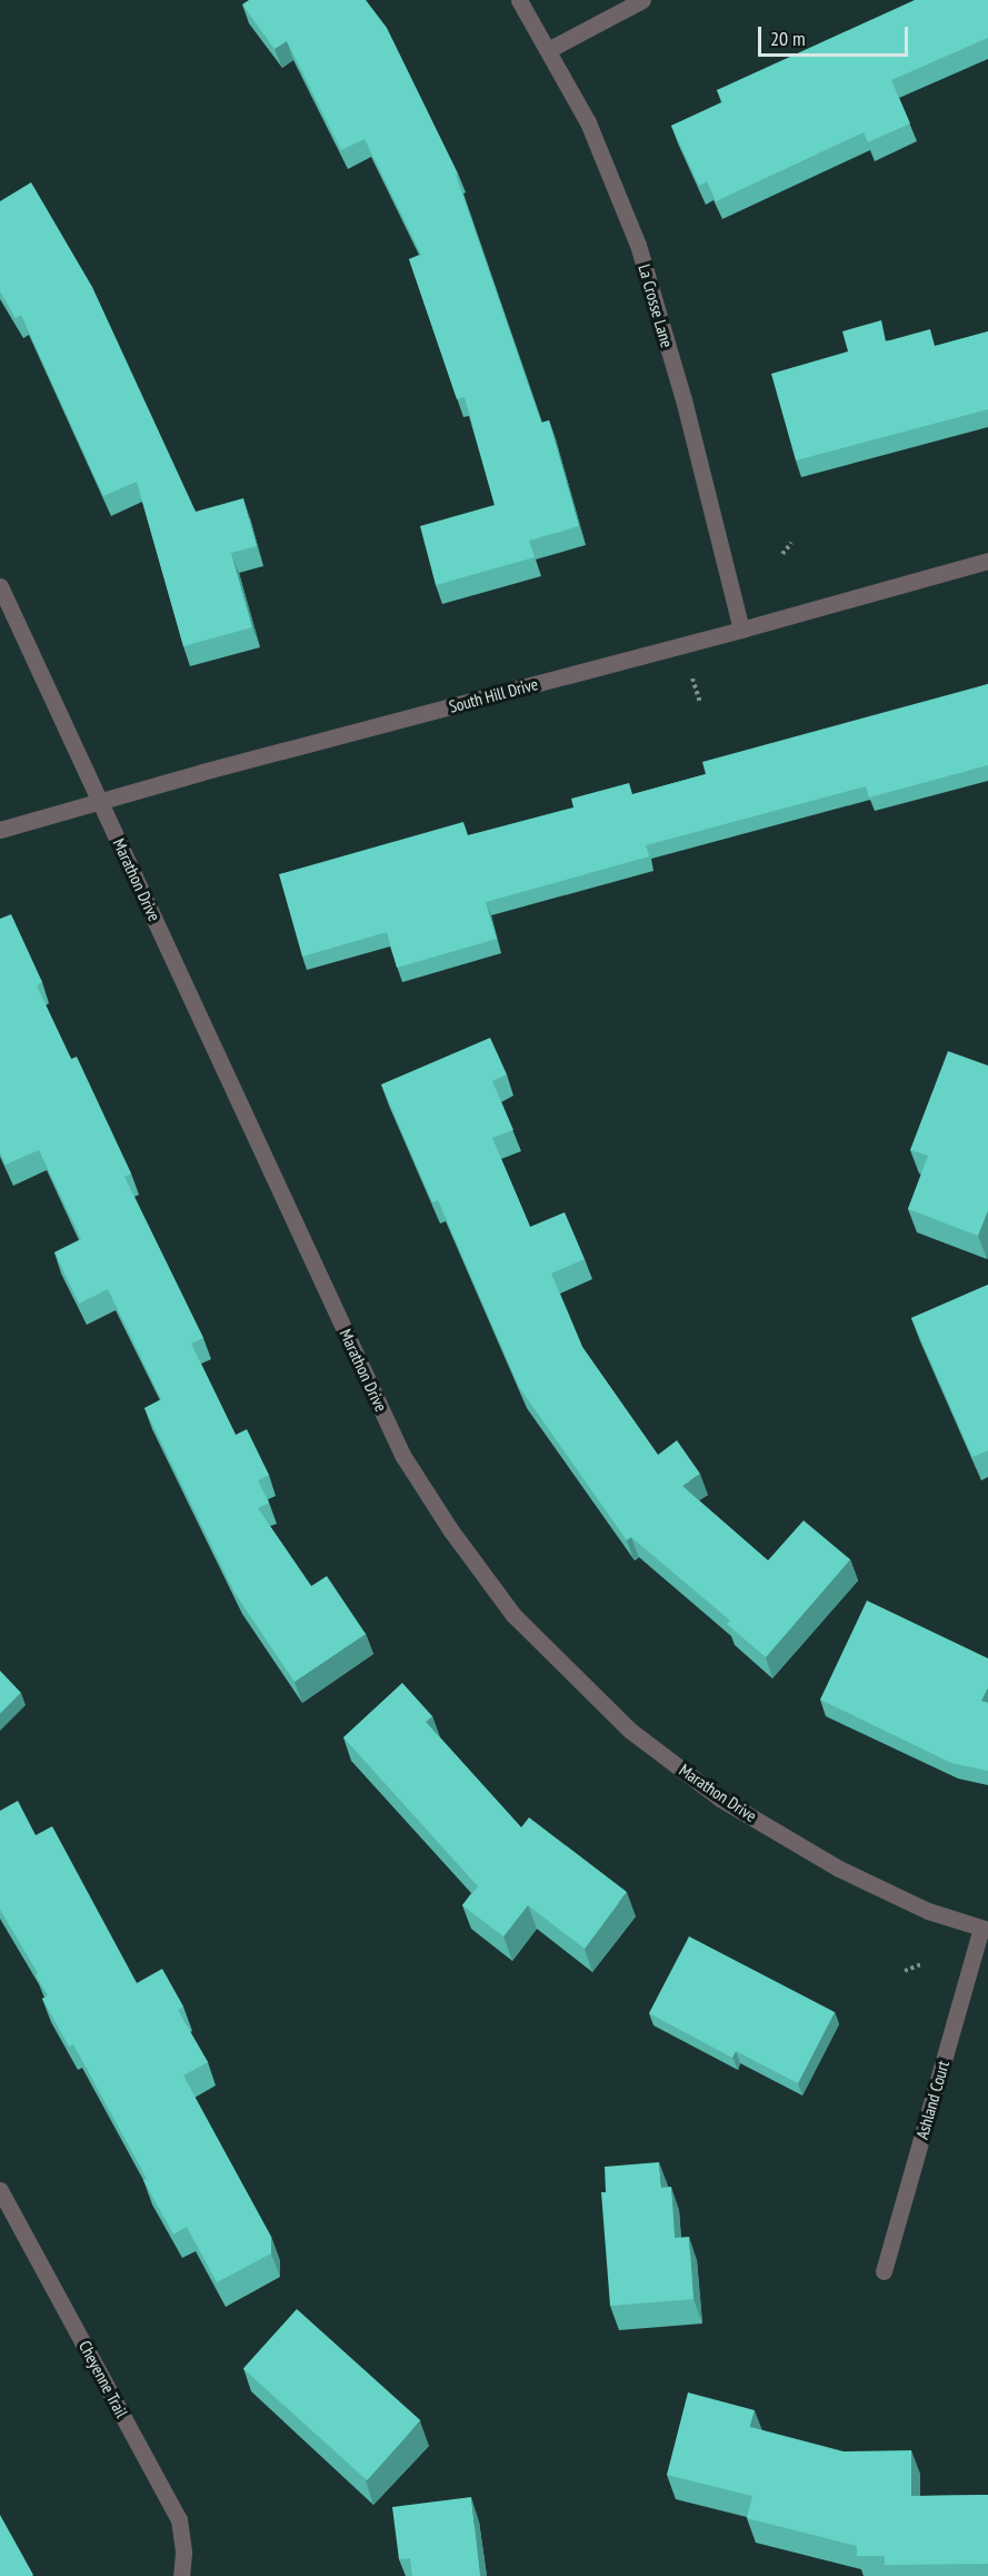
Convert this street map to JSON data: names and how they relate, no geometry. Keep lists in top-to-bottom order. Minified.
{"streets":{"street":["La Crosse Lane","South Hill Drive","Marathon Drive","Ashland Court","Cheyenne Trail"]},"crossings":[["La Crosse Lane","South Hill Drive"],["South Hill Drive","Marathon Drive"],["Marathon Drive","Ashland Court"]],"scale_bar":"20 m"}
